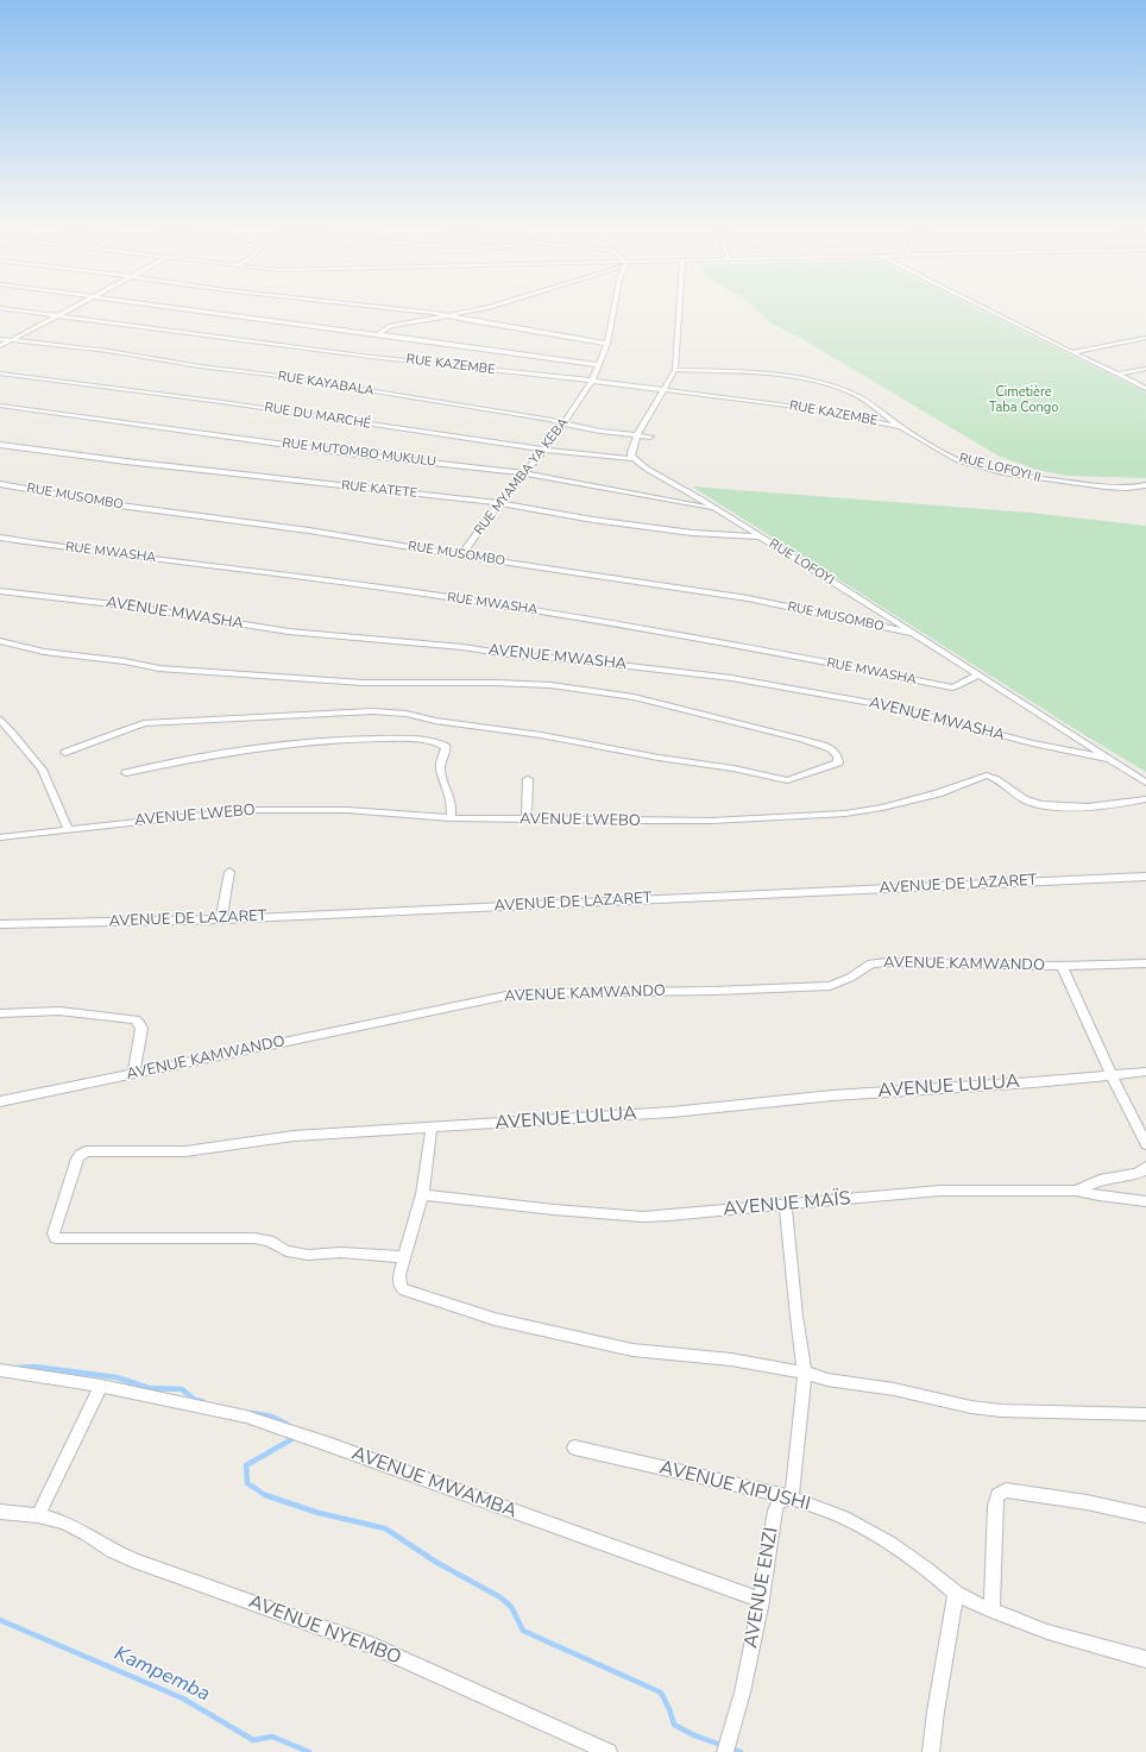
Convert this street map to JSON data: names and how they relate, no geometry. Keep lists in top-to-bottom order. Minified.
{"streets":{"street":["RUE KAZEMBE","RUE KAYABALA","RUE DU MARCHÉ","RUE MUTOMBO MUKULU","RUE LOFOYI II","RUE MYAMBA YA KEBA","RUE KATETE","RUE MUSOMBO","RUE MWASHA","RUE LOFOYI","AVENUE MWASHA","AVENUE LWEBO","AVENUE DE LAZARET","AVENUE KAMWANDO","AVENUE LULUA","AVENUE MAÏS","AVENUE MWAMBA","AVENUE KIPUSHI","AVENUE ENZI","AVENUE NYEMBO"]},"crossings":[["RUE KAZEMBE","RUE LOFOYI II"],["RUE KAZEMBE","RUE MYAMBA YA KEBA"],["RUE KAYABALA","RUE MYAMBA YA KEBA"],["RUE DU MARCHÉ","RUE MYAMBA YA KEBA"],["RUE DU MARCHÉ","RUE LOFOYI"],["RUE MUTOMBO MUKULU","RUE MYAMBA YA KEBA"],["RUE MUTOMBO MUKULU","RUE LOFOYI"],["RUE MYAMBA YA KEBA","RUE KATETE"],["RUE MYAMBA YA KEBA","RUE MUSOMBO"],["RUE KATETE","RUE LOFOYI"],["RUE MUSOMBO","RUE LOFOYI"],["RUE MWASHA","RUE LOFOYI"],["RUE LOFOYI","AVENUE MWASHA"],["AVENUE MWAMBA","AVENUE ENZI"],["AVENUE KIPUSHI","AVENUE ENZI"]],"water":["Kampemba"],"parks":["Cimetière Taba Congo"]}
